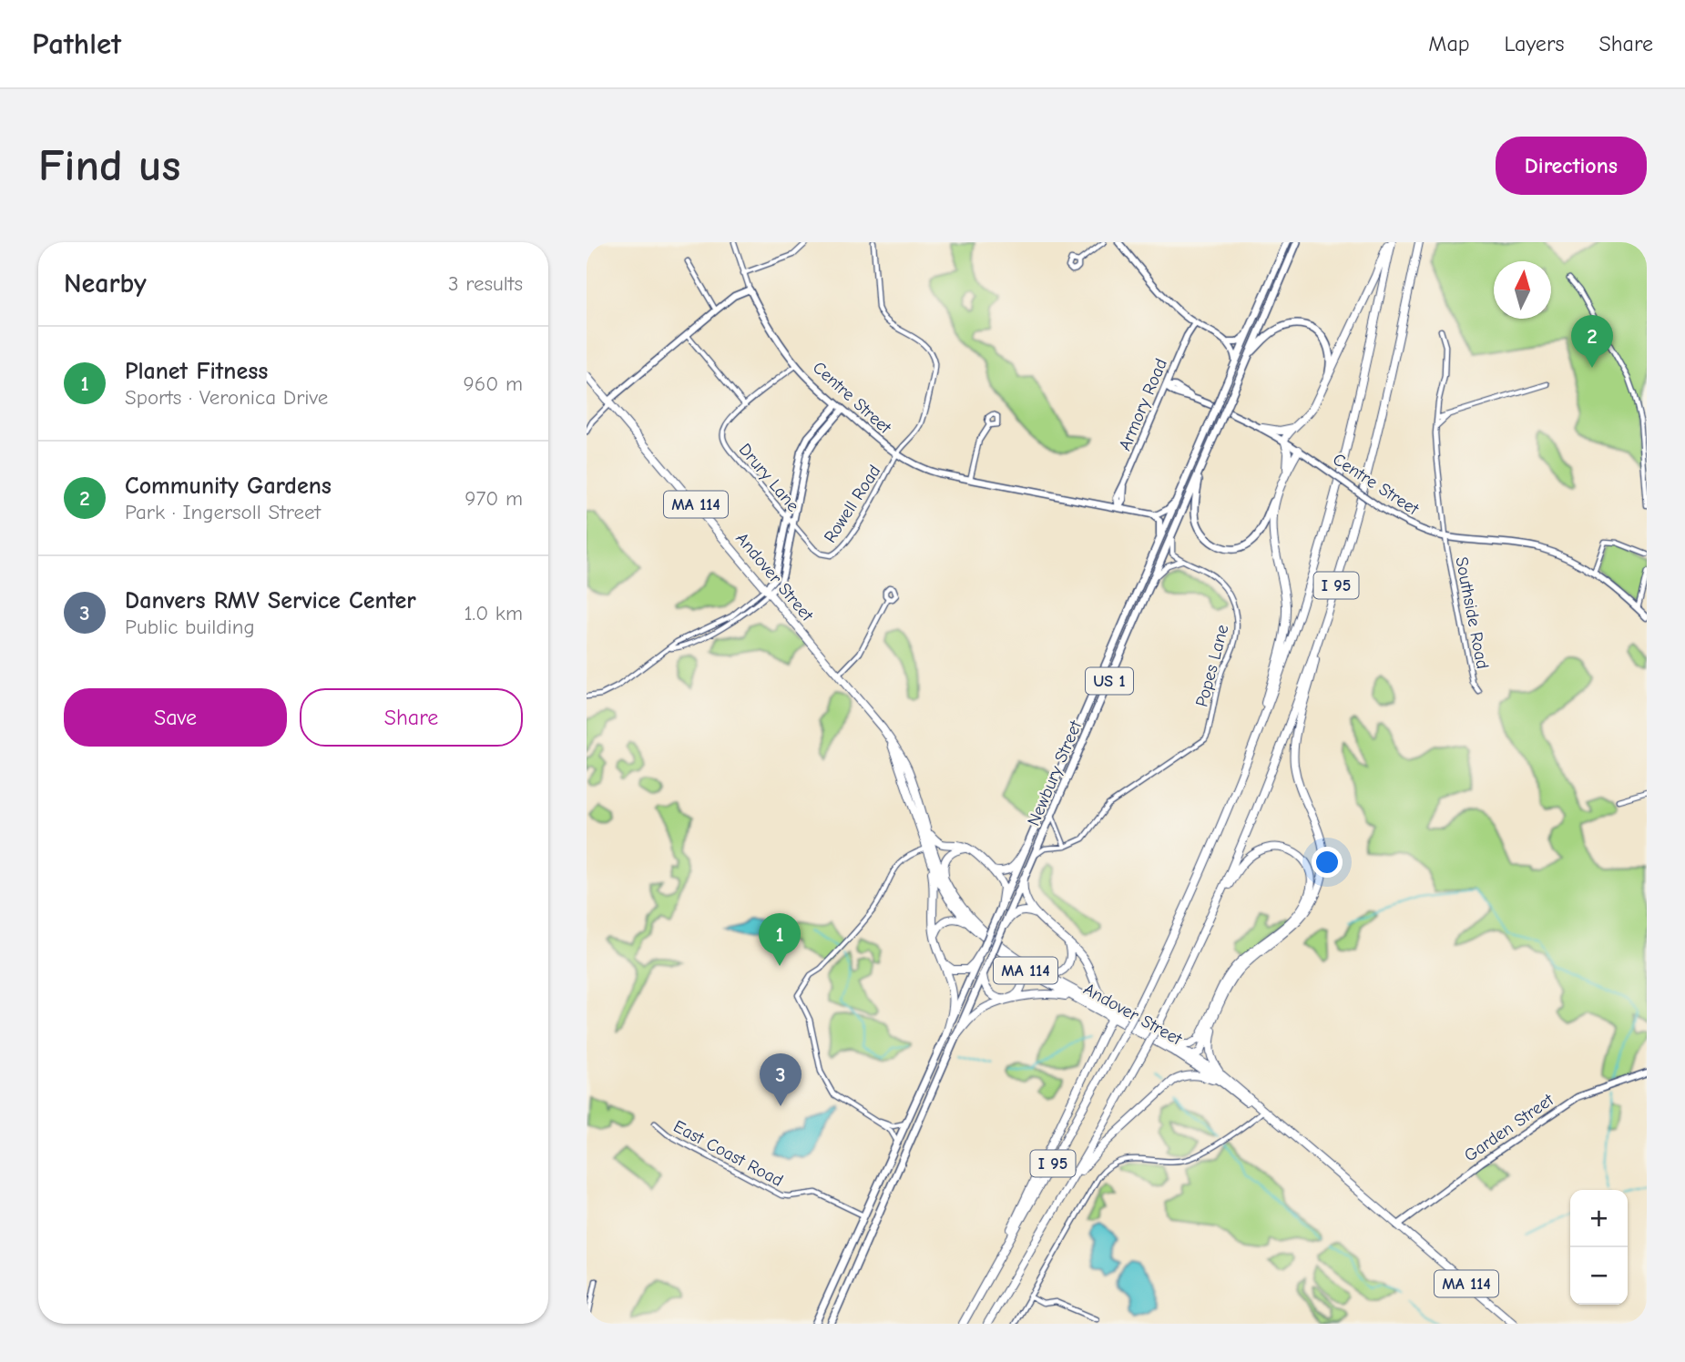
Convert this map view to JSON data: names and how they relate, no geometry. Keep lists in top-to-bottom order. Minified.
{"streets":{"highway":["MA 114","Andover Street","I 95"],"main road":["Centre Street","Armory Road","US 1","Newbury Street","Garden Street"],"street":["Drury Lane","Rowell Road","Southside Road","Popes Lane","East Coast Road"]},"crossings":[["Centre Street","Armory Road"],["Centre Street","Drury Lane"],["Centre Street","Rowell Road"],["Centre Street","Southside Road"],["Drury Lane","Rowell Road"],["Andover Street","Garden Street"],["Popes Lane","Newbury Street"],["Newbury Street","East Coast Road"]],"north":"top","page":{"header":"Pathlet","nav":["Map","Layers","Share"],"buttons":["Directions",["Save","Share"]],"title":"Find us","heading":["Nearby","3 results"],"pins":["2","1","3"],"list":[{"mark":"1","name":"Planet Fitness","note":"Sports · Veronica Drive","value":"960 m"},{"mark":"2","name":"Community Gardens","note":"Park · Ingersoll Street","value":"970 m"},{"mark":"3","name":"Danvers RMV Service Center","note":"Public building","value":"1.0 km"}],"map_buttons":["+","−"]}}
